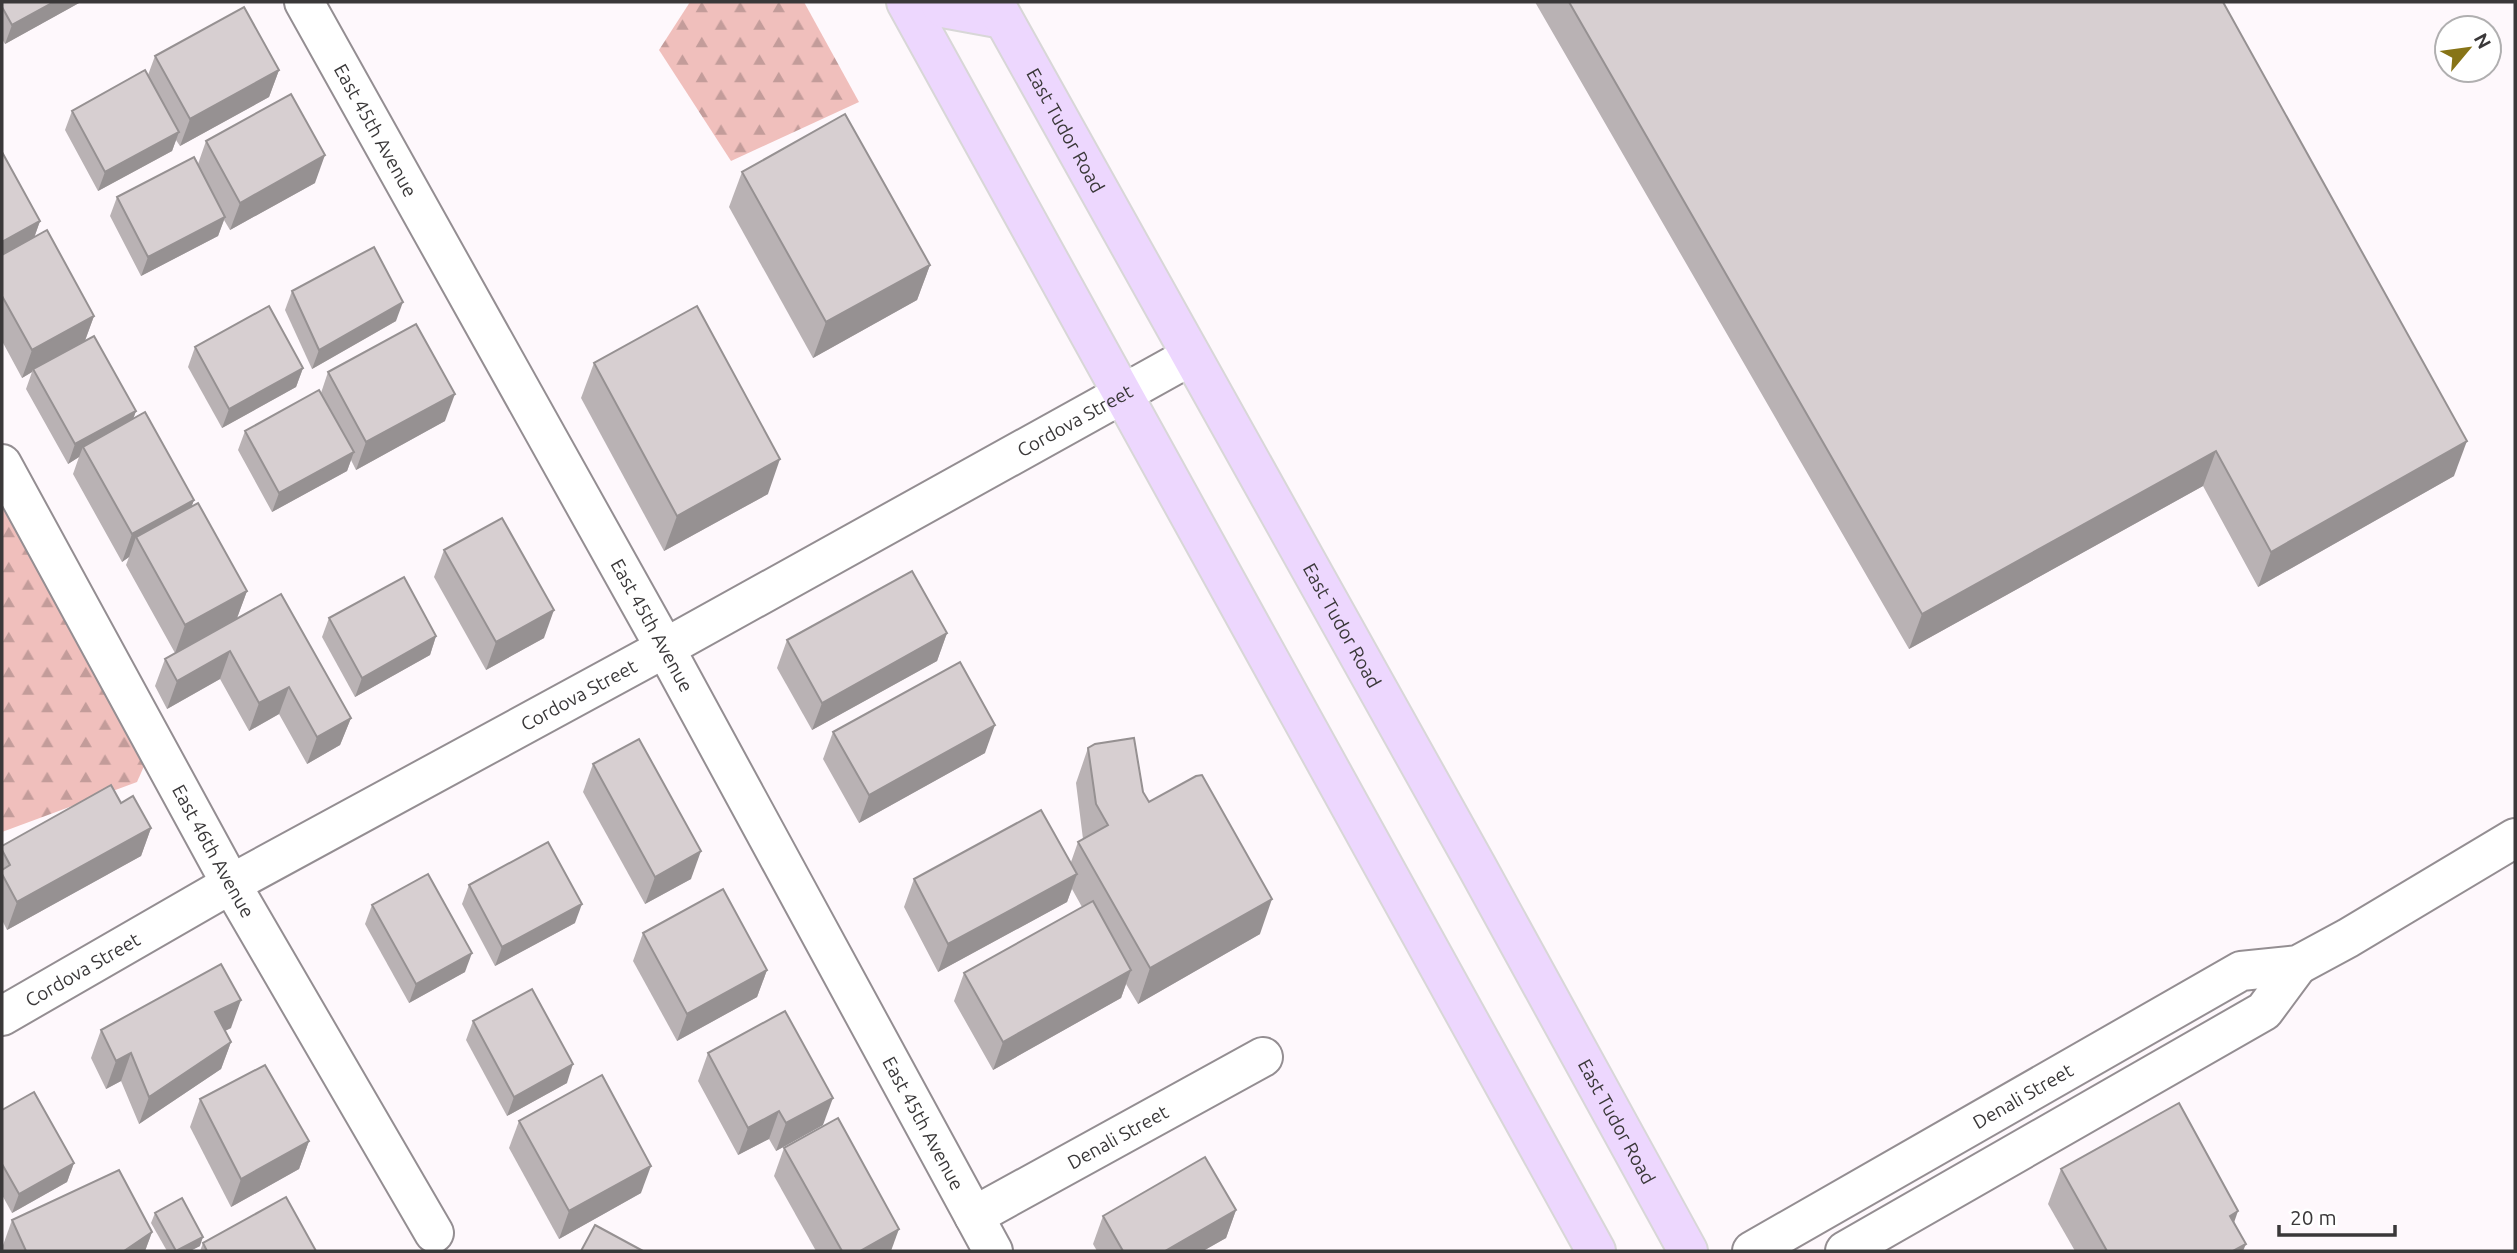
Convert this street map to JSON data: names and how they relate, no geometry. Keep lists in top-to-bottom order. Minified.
{"streets":{"main road":["East Tudor Road"],"street":["East 45th Avenue","Cordova Street","East 46th Avenue","Denali Street"]},"crossings":[["East 45th Avenue","Cordova Street"],["East 45th Avenue","Denali Street"],["East Tudor Road","Cordova Street"],["Cordova Street","East 46th Avenue"]],"scale_bar":"20 m","north":"top right"}
